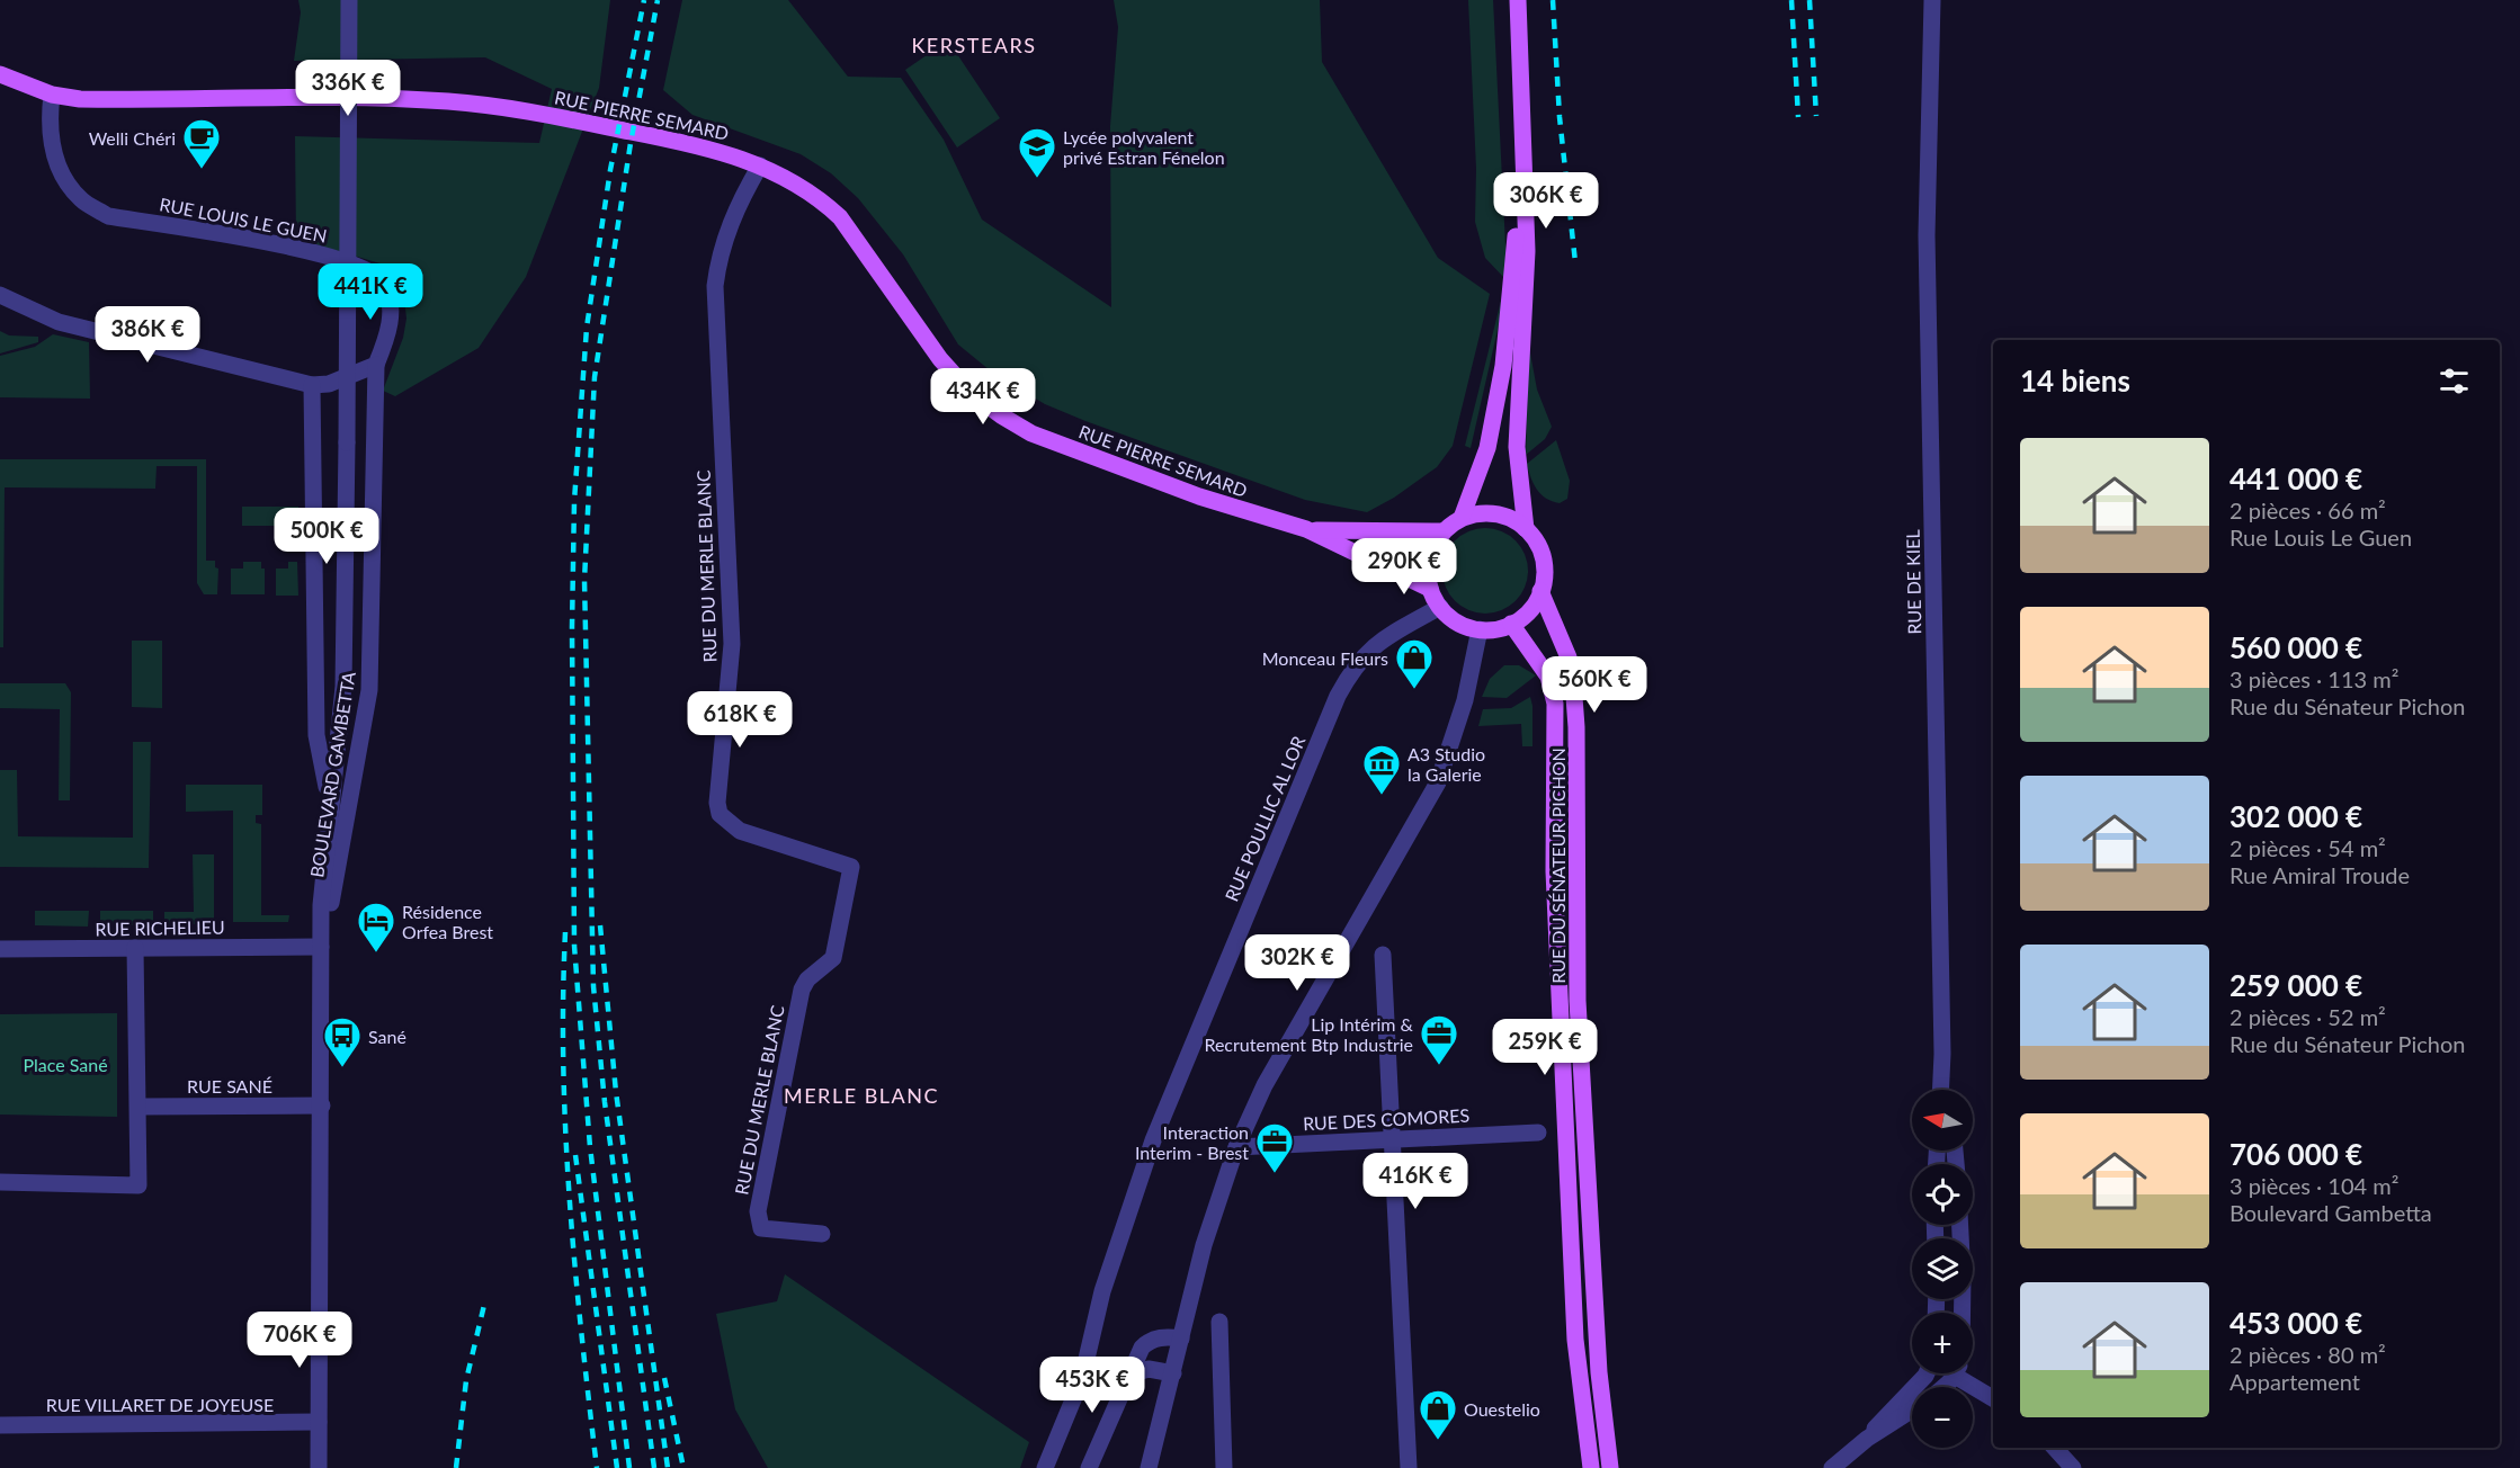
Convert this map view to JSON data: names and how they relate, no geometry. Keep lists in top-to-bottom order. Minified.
{"streets":{"main road":["RUE PIERRE SEMARD","RUE DU SÉNATEUR PICHON"],"street":["RUE LOUIS LE GUEN","RUE DU MERLE BLANC","RUE DE KIEL","BOULEVARD GAMBETTA","RUE POULLIC AL LOR","RUE RICHELIEU","RUE SANÉ","RUE DES COMORES","RUE VILLARET DE JOYEUSE"]},"crossings":[["RUE PIERRE SEMARD","RUE LOUIS LE GUEN"],["RUE PIERRE SEMARD","RUE DU MERLE BLANC"],["RUE PIERRE SEMARD","RUE POULLIC AL LOR"],["RUE PIERRE SEMARD","RUE DU SÉNATEUR PICHON"],["RUE LOUIS LE GUEN","BOULEVARD GAMBETTA"],["BOULEVARD GAMBETTA","RUE RICHELIEU"],["BOULEVARD GAMBETTA","RUE SANÉ"],["BOULEVARD GAMBETTA","RUE VILLARET DE JOYEUSE"],["RUE POULLIC AL LOR","RUE DU SÉNATEUR PICHON"]],"districts":["KERSTEARS","MERLE BLANC"],"parks":["Place Sané"],"places":{"cafe":["Welli Chéri"],"school or university":["Lycée polyvalent privé Estran Fénelon"],"shop":["Monceau Fleurs","Ouestelio"],"museum":["A3 Studio la Galerie"],"hotel":["Résidence Orfea Brest"],"office":["Lip Intérim & Recrutement Btp Industrie","Interaction Interim - Brest"],"bus stop":["Sané"]},"north":"left","page":{"price":["336K €","306K €","441K €","386K €","434K €","500K €","290K €","560K €","618K €","302K €","259K €","416K €","706K €","453K €"],"heading":"14 biens","list":[{"name":"441 000 €","note":"2 pièces · 66 m² · Rue Louis Le Guen"},{"name":"560 000 €","note":"3 pièces · 113 m² · Rue du Sénateur Pichon"},{"name":"302 000 €","note":"2 pièces · 54 m² · Rue Amiral Troude"},{"name":"259 000 €","note":"2 pièces · 52 m² · Rue du Sénateur Pichon"},{"name":"706 000 €","note":"3 pièces · 104 m² · Boulevard Gambetta"},{"name":"453 000 €","note":"2 pièces · 80 m² · Appartement"}],"map_buttons":["+","−"]}}
